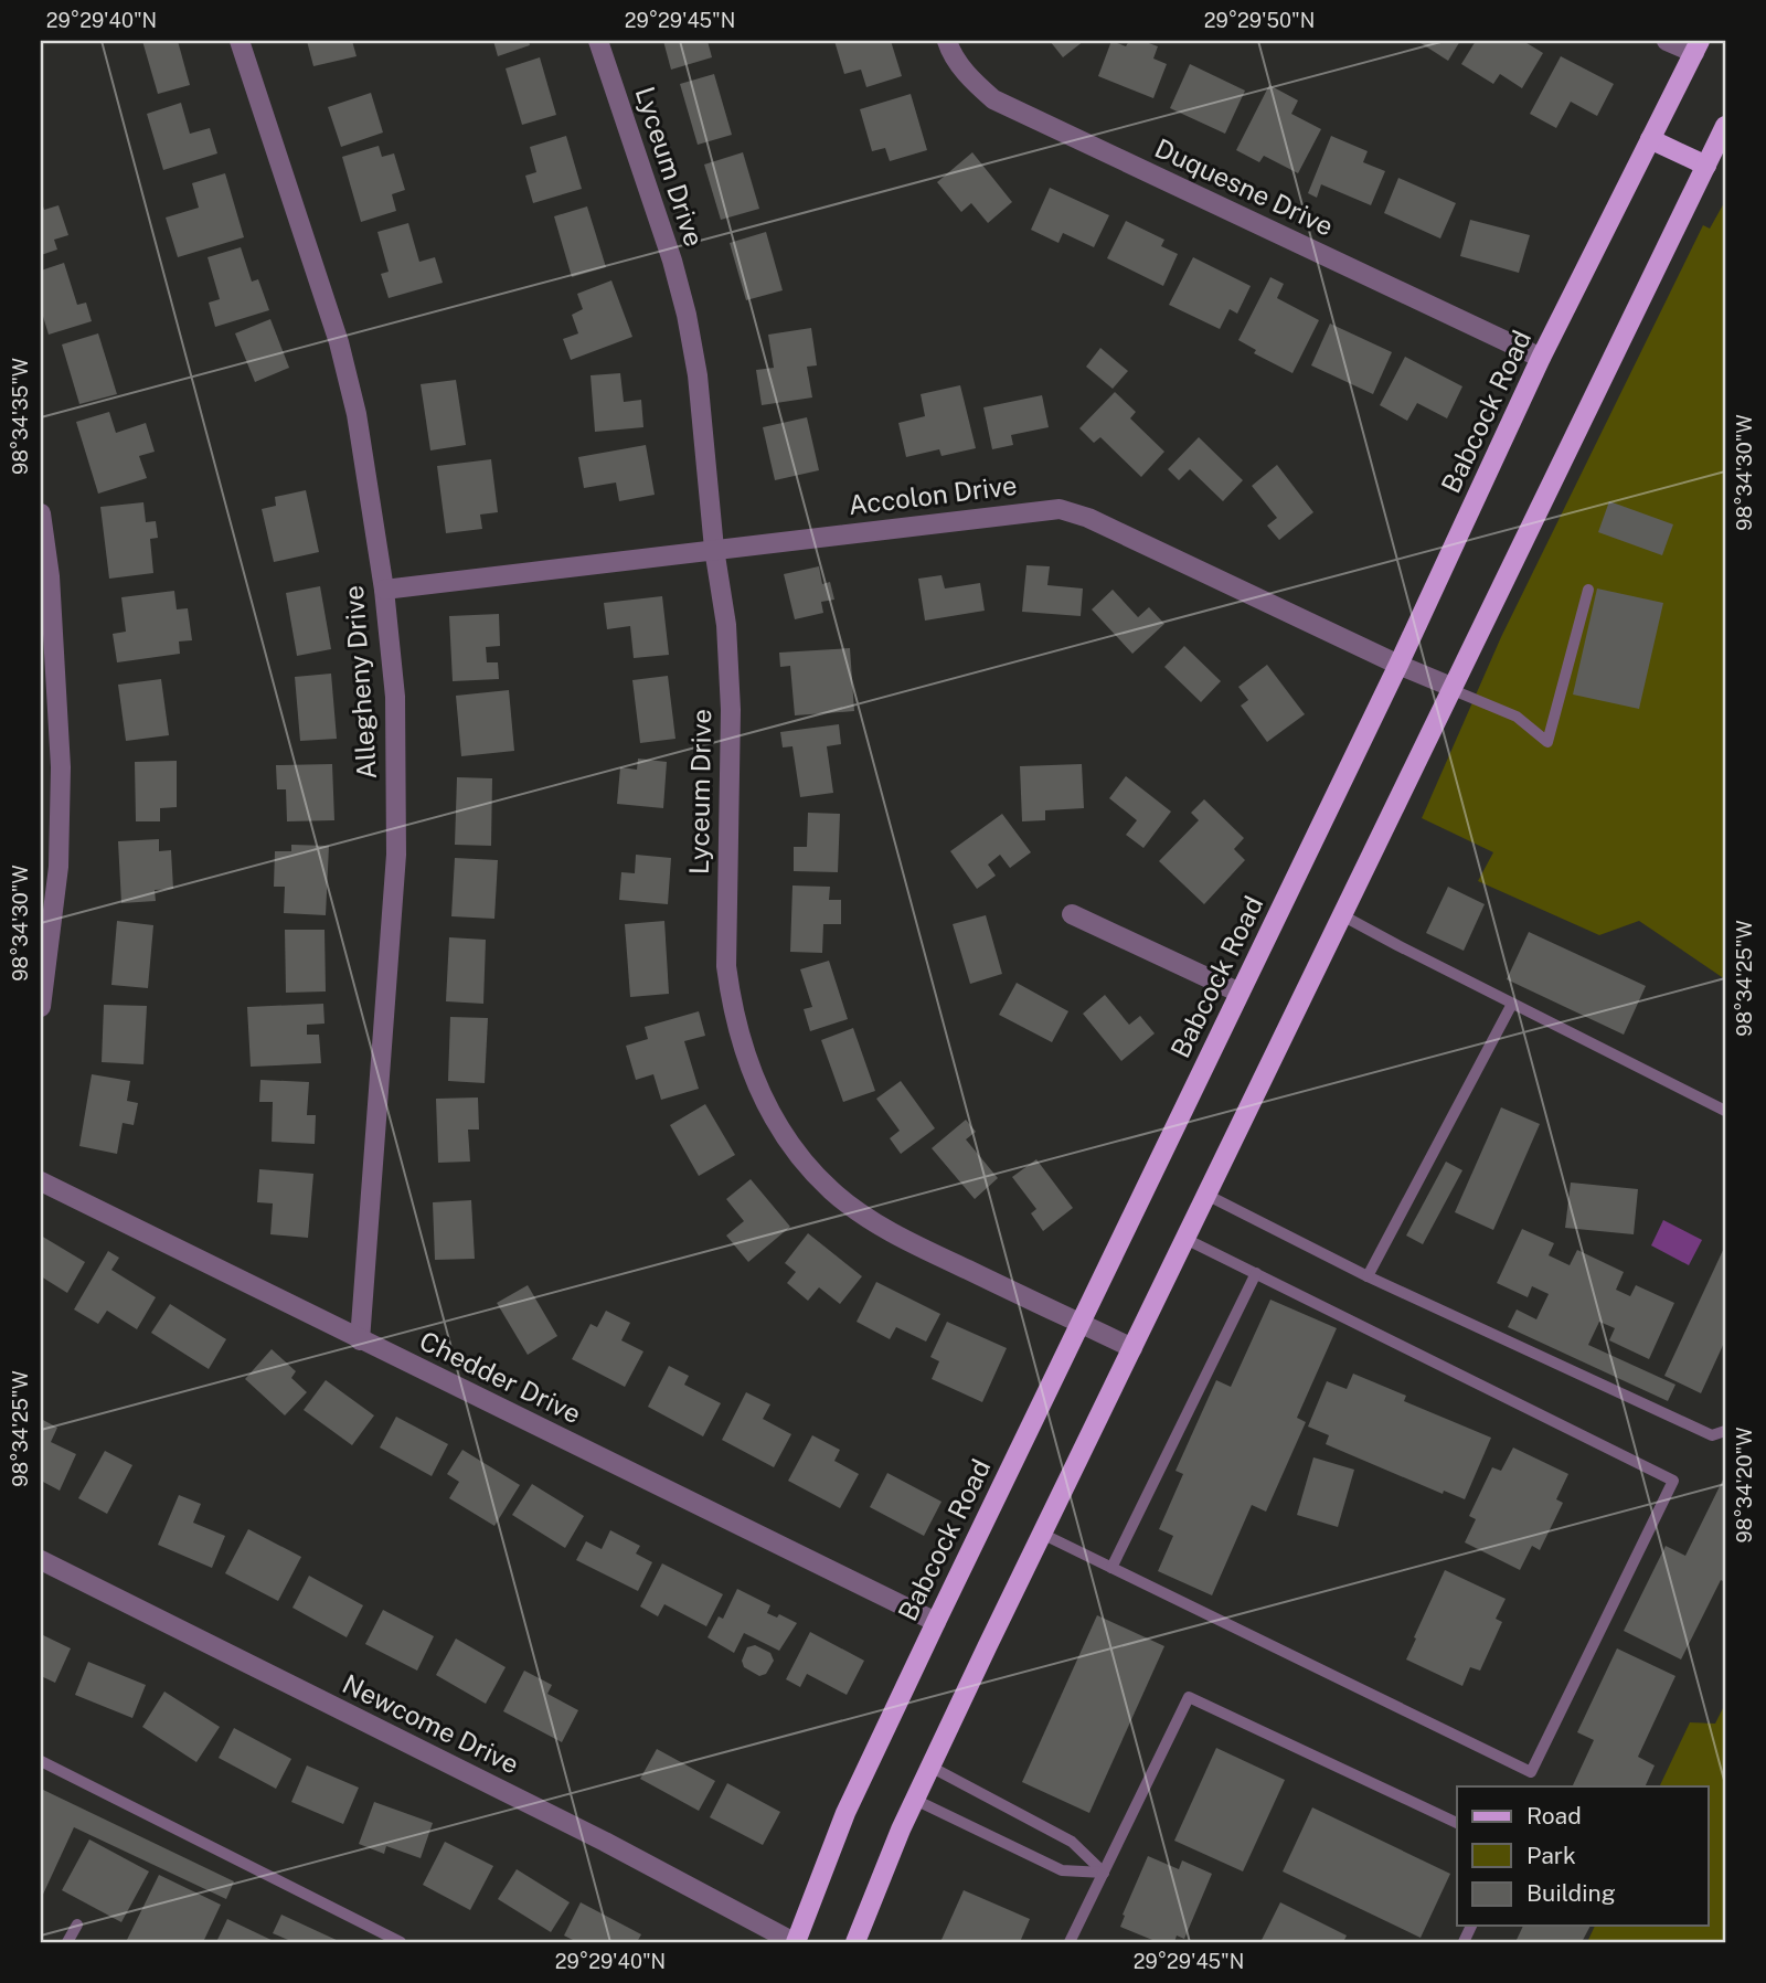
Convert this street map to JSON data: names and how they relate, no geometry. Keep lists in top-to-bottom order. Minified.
{"streets":{"main road":["Babcock Road"],"street":["Lyceum Drive","Duquesne Drive","Accolon Drive","Allegheny Drive","Chedder Drive","Newcome Drive"]},"crossings":[["Lyceum Drive","Babcock Road"],["Lyceum Drive","Accolon Drive"],["Duquesne Drive","Babcock Road"],["Babcock Road","Accolon Drive"],["Babcock Road","Chedder Drive"],["Babcock Road","Newcome Drive"],["Accolon Drive","Allegheny Drive"],["Allegheny Drive","Chedder Drive"]],"legend":["Road","Park","Building"],"coordinates":["29°29'40\"N","29°29'45\"N","29°29'50\"N","98°34'35\"W","98°34'30\"W","98°34'25\"W","98°34'20\"W"]}
